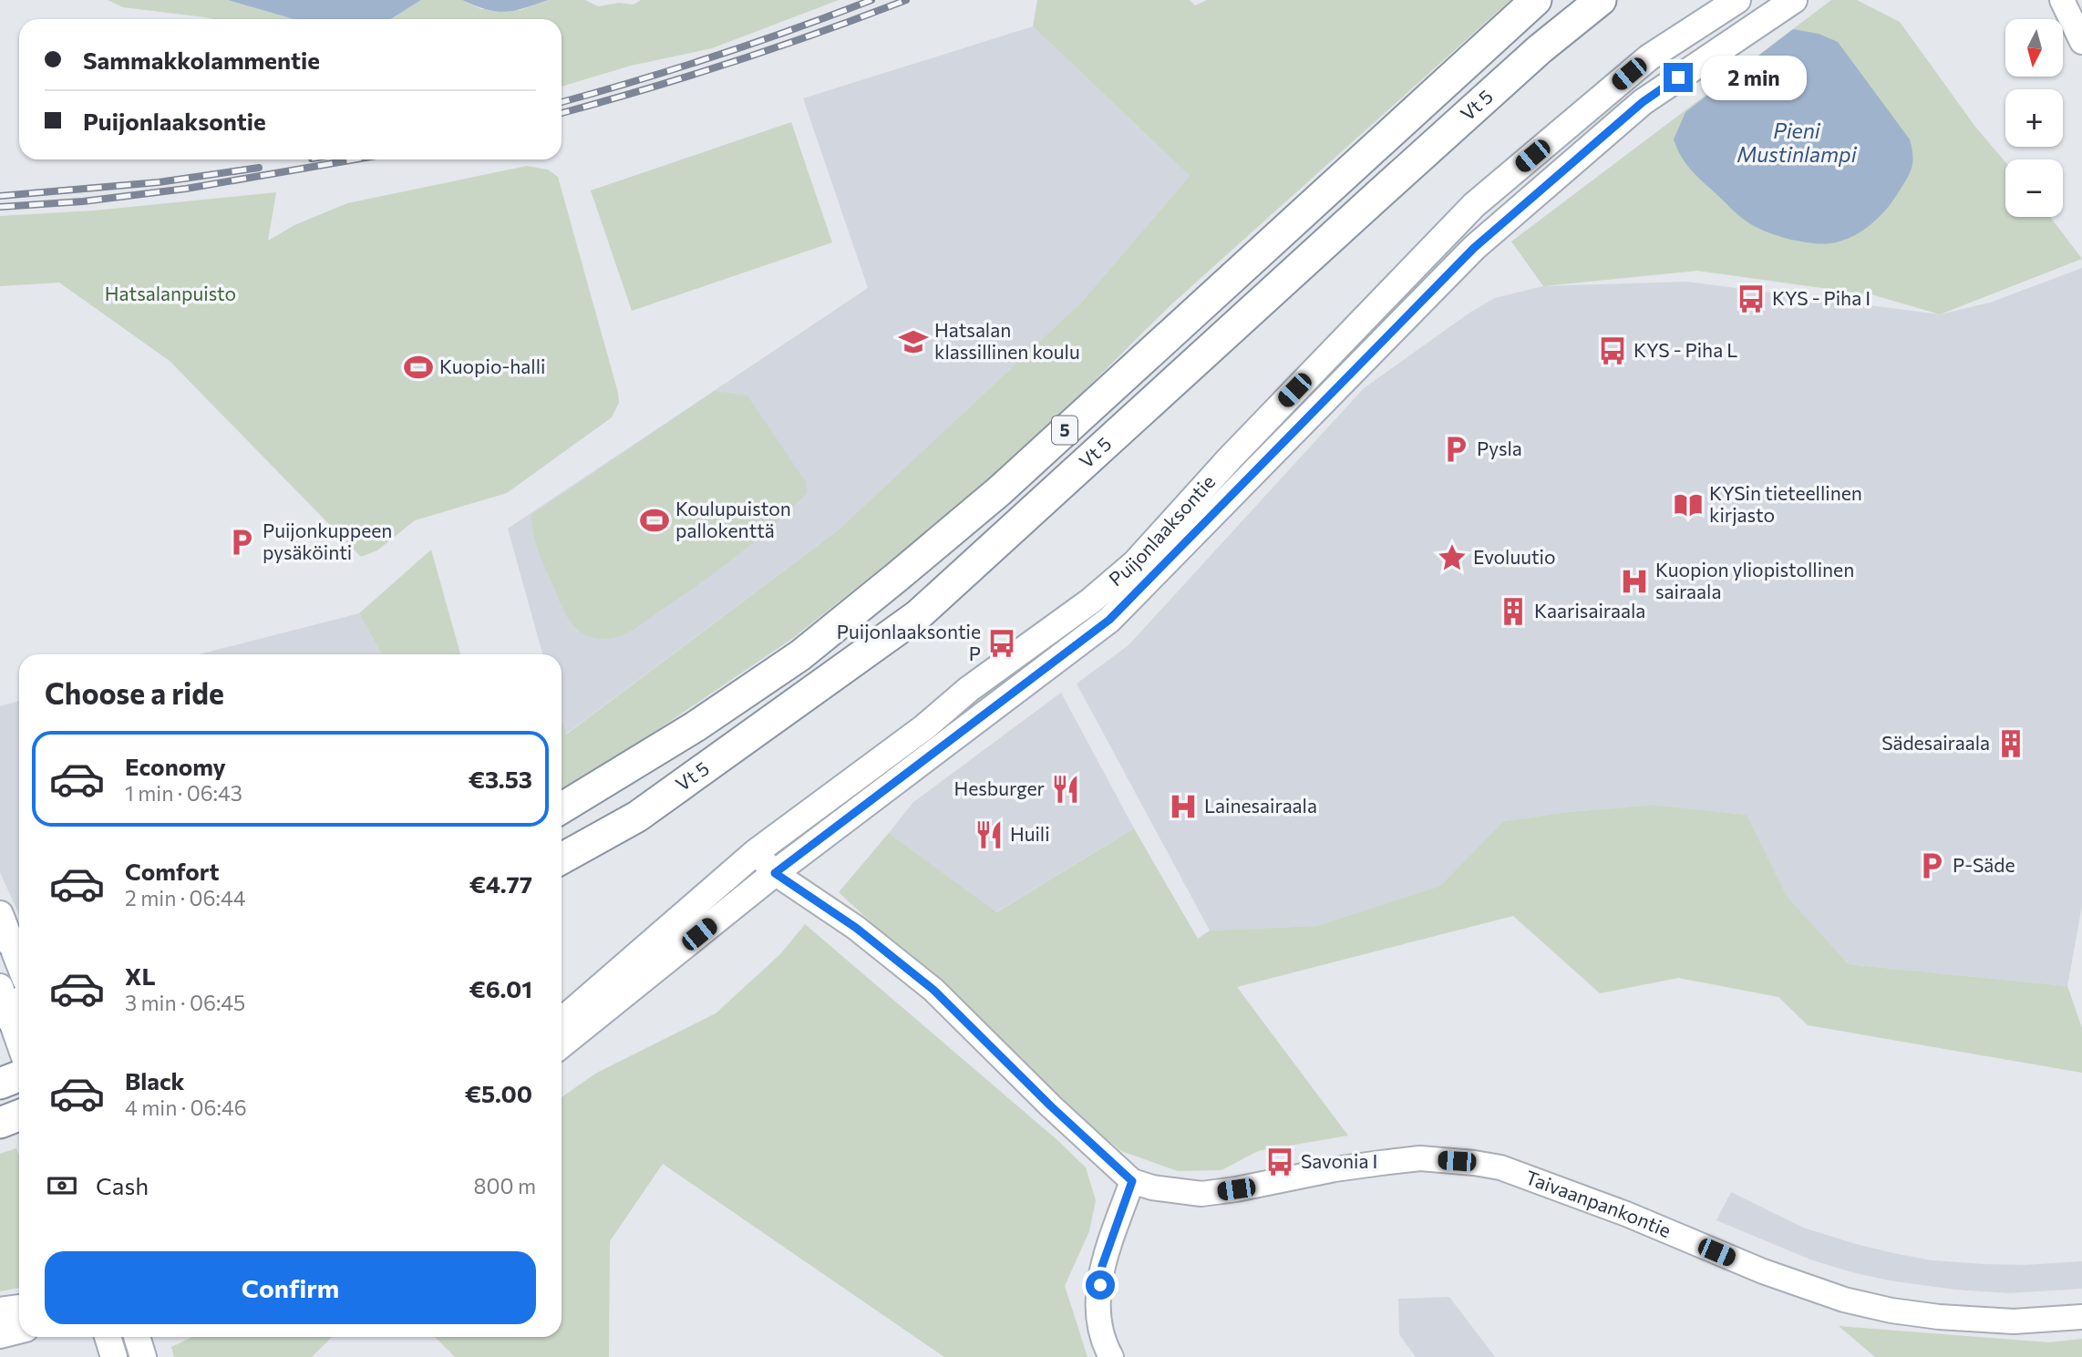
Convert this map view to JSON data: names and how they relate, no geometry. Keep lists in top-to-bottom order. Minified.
{"streets":{"highway":["Vt 5","5"],"main road":["Puijonlaaksontie"],"street":["Taivaanpankontie"]},"water":["Pieni Mustinlampi"],"parks":["Hatsalanpuisto"],"places":{"bus stop":["KYS - Piha I","KYS - Piha L","Puijonlaaksontie P","Savonia I"],"school or university":["Hatsalan klassillinen koulu"],"sports":["Kuopio-halli","Koulupuiston pallokenttä"],"parking":["Pysla","Puijonkuppeen pysäköinti","P-Säde"],"library":["KYSin tieteellinen kirjasto"],"place":["Evoluutio"],"hospital":["Kuopion yliopistollinen sairaala","Lainesairaala"],"building":["Kaarisairaala","Sädesairaala"],"restaurant":["Hesburger","Huili"]},"north":"bottom","page":{"map_buttons":["+","−"],"banner":["Sammakkolammentie","Puijonlaaksontie"],"bubble":"2 min","heading":"Choose a ride","list":[{"name":"Economy","note":"1 min · 06:43","value":"€3.53"},{"name":"Comfort","note":"2 min · 06:44","value":"€4.77"},{"name":"XL","note":"3 min · 06:45","value":"€6.01"},{"name":"Black","note":"4 min · 06:46","value":"€5.00"}],"pay":["Cash","800 m"],"buttons":"Confirm"}}
